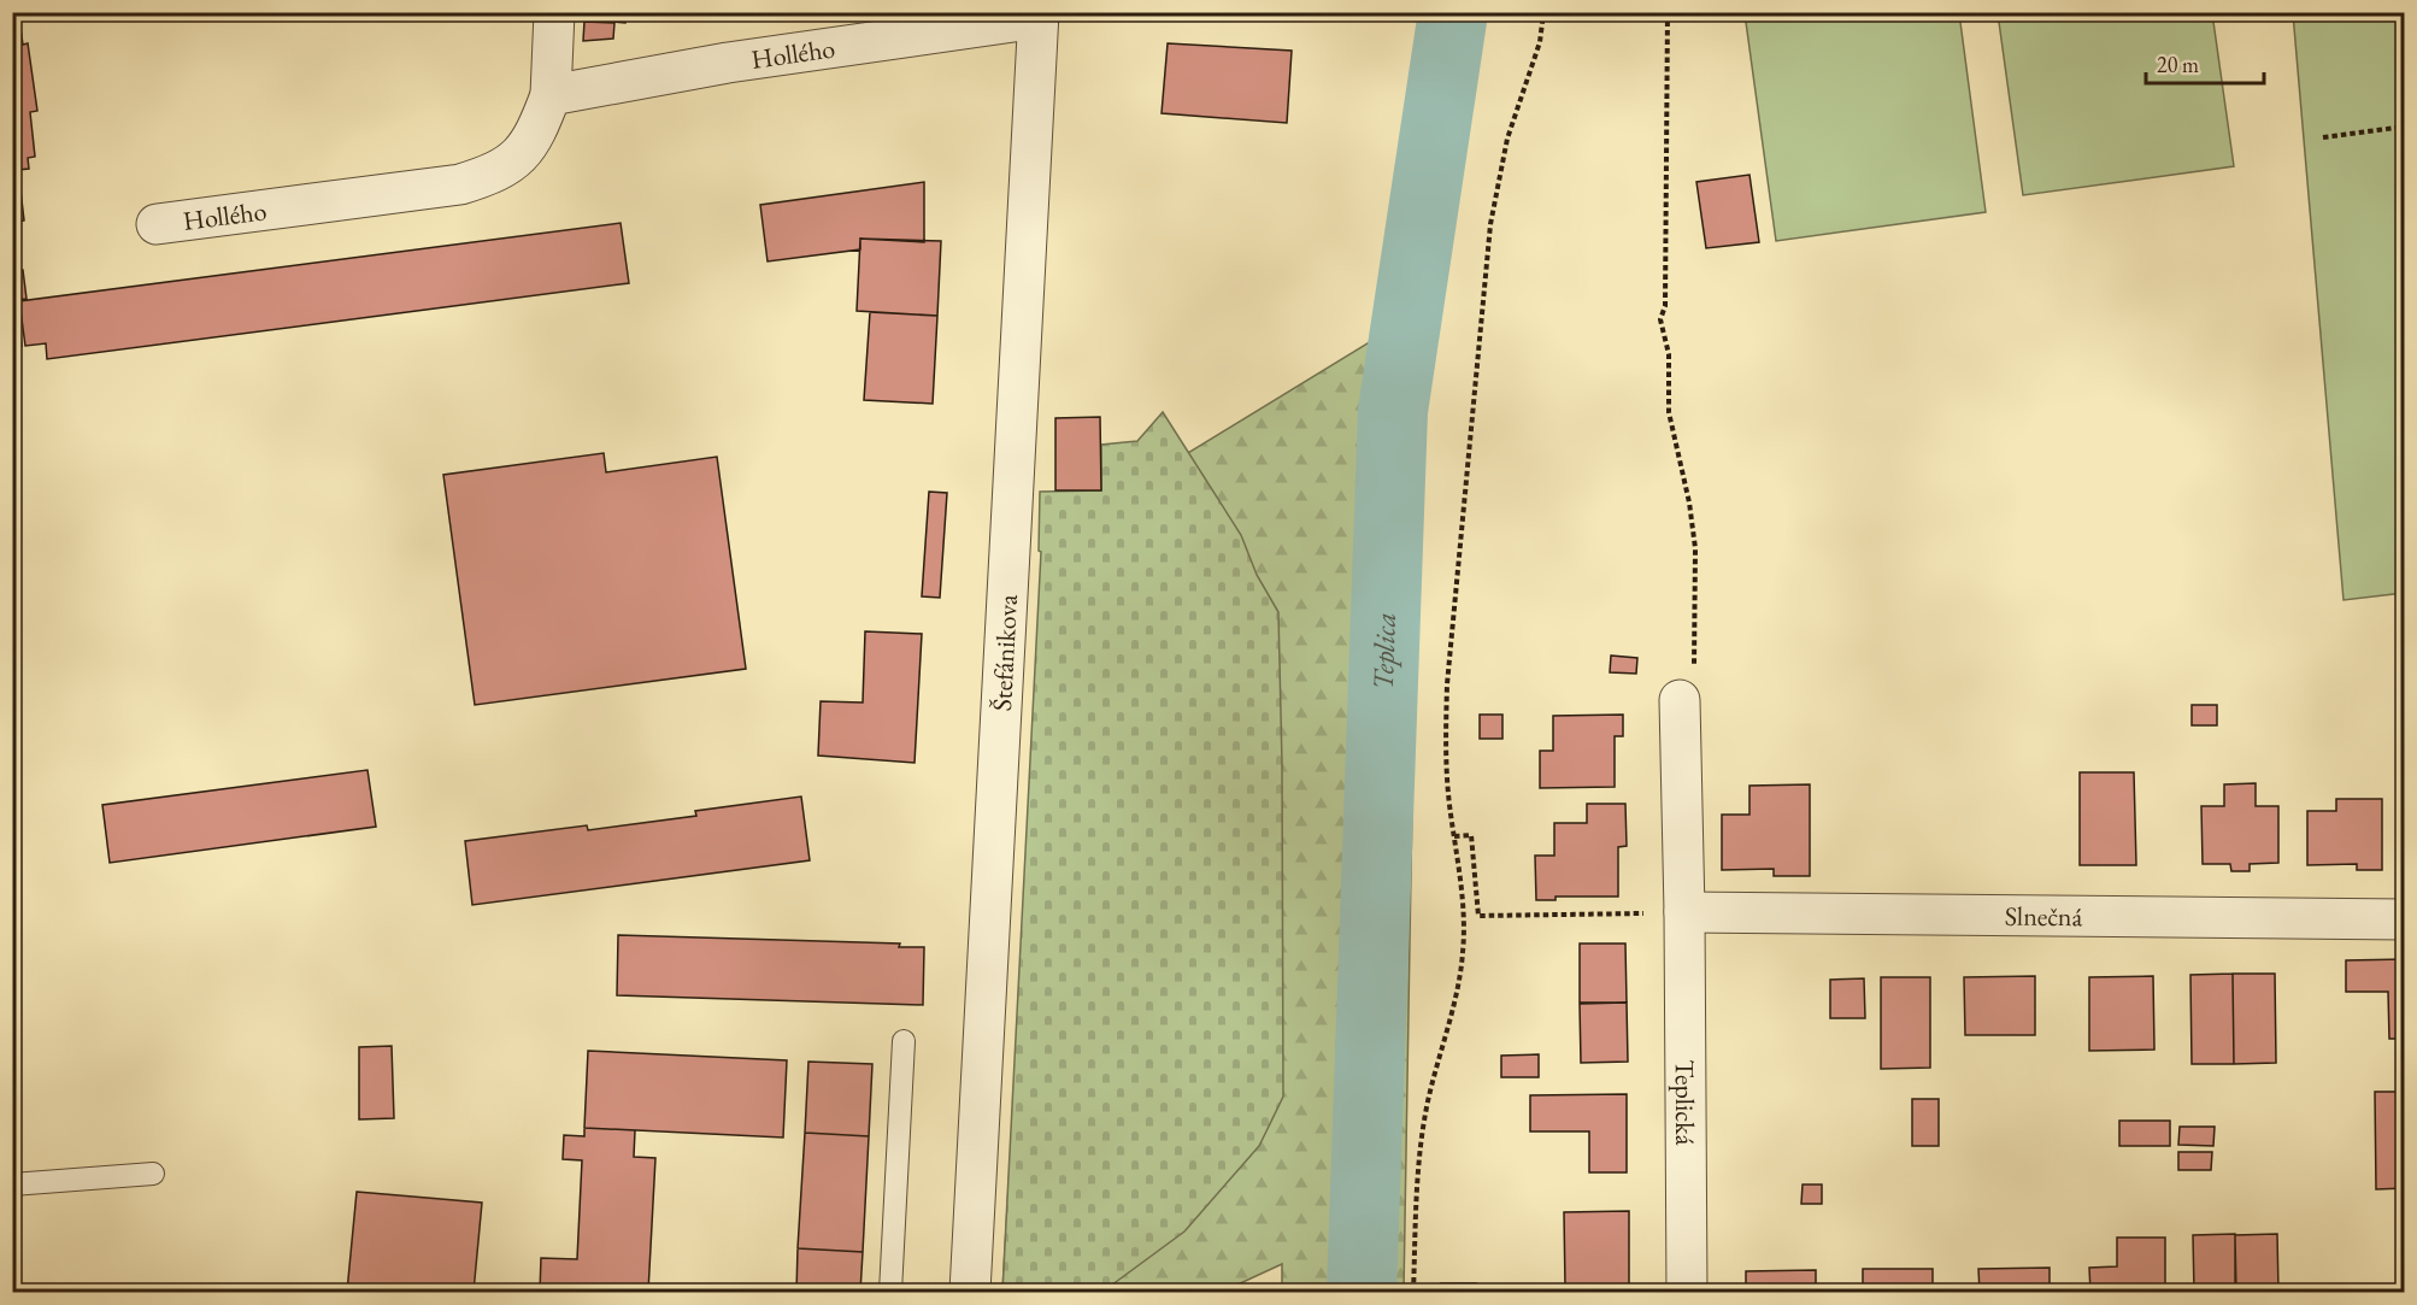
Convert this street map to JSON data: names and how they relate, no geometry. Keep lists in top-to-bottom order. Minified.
{"streets":{"street":["Hollého","Štefánikova","Slnečná","Teplická"]},"crossings":[["Hollého","Štefánikova"],["Slnečná","Teplická"]],"water":["Teplica"],"scale_bar":"20 m"}
